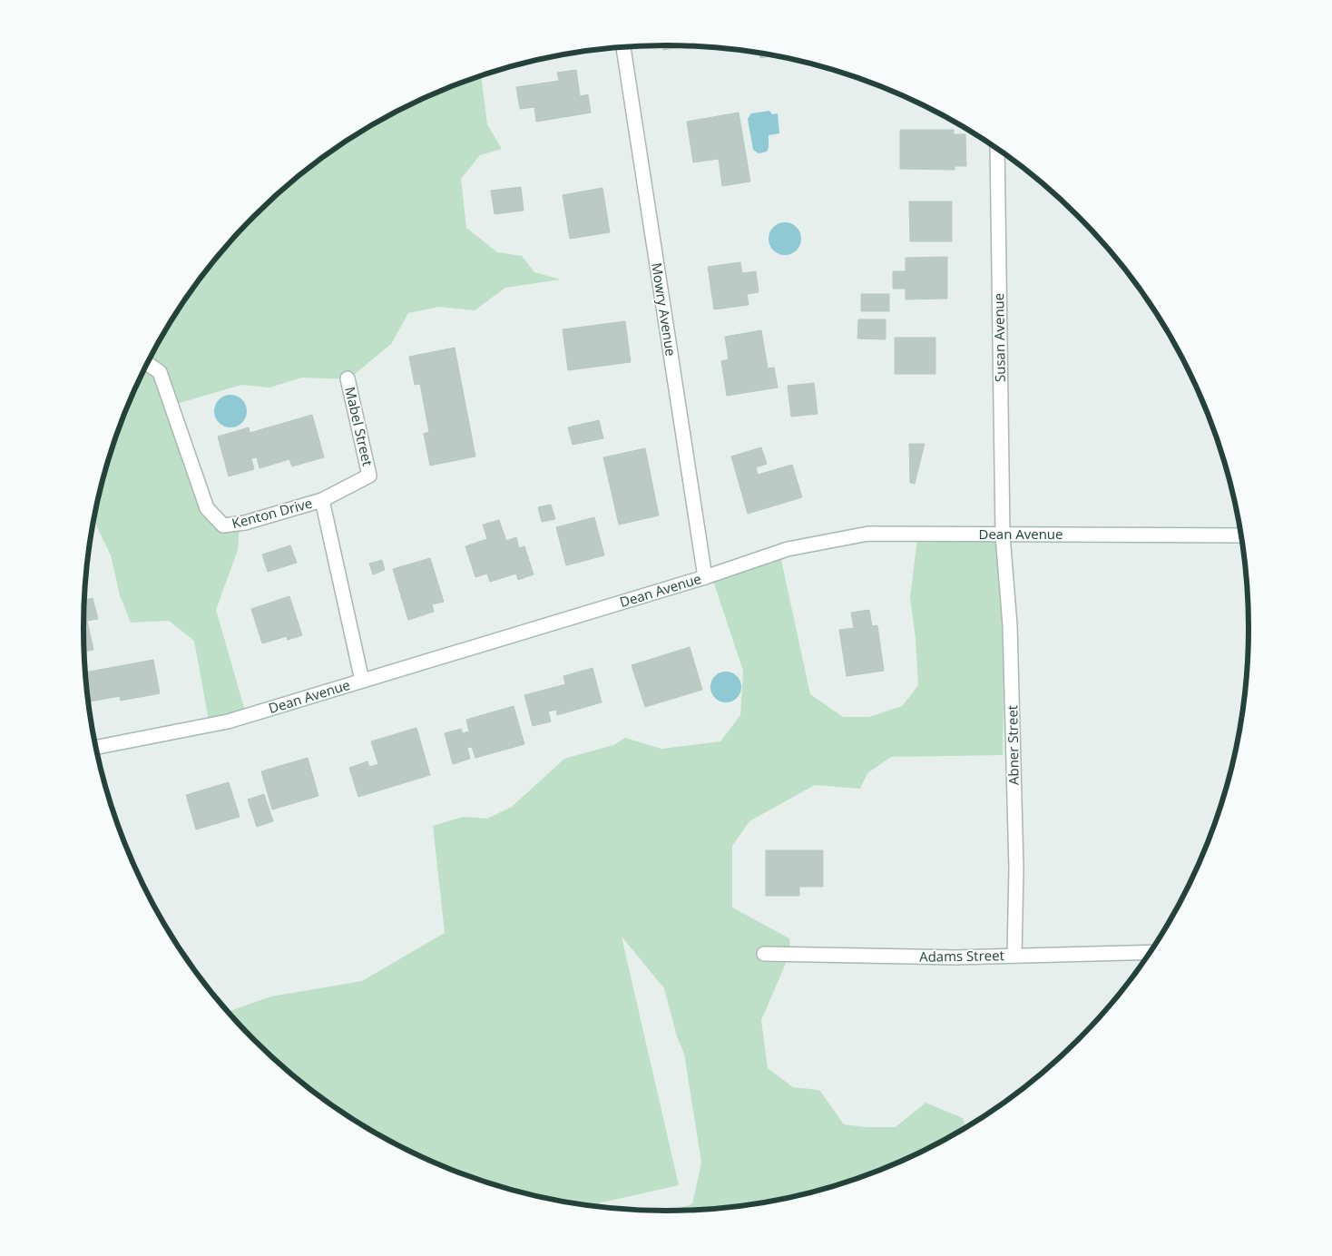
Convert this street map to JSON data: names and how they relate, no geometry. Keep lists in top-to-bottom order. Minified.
{"streets":{"street":["Mowry Avenue","Susan Avenue","Mabel Street","Kenton Drive","Dean Avenue","Abner Street","Adams Street"]},"crossings":[["Mowry Avenue","Dean Avenue"],["Susan Avenue","Dean Avenue"],["Susan Avenue","Abner Street"],["Mabel Street","Kenton Drive"],["Kenton Drive","Dean Avenue"],["Dean Avenue","Abner Street"],["Abner Street","Adams Street"]]}
